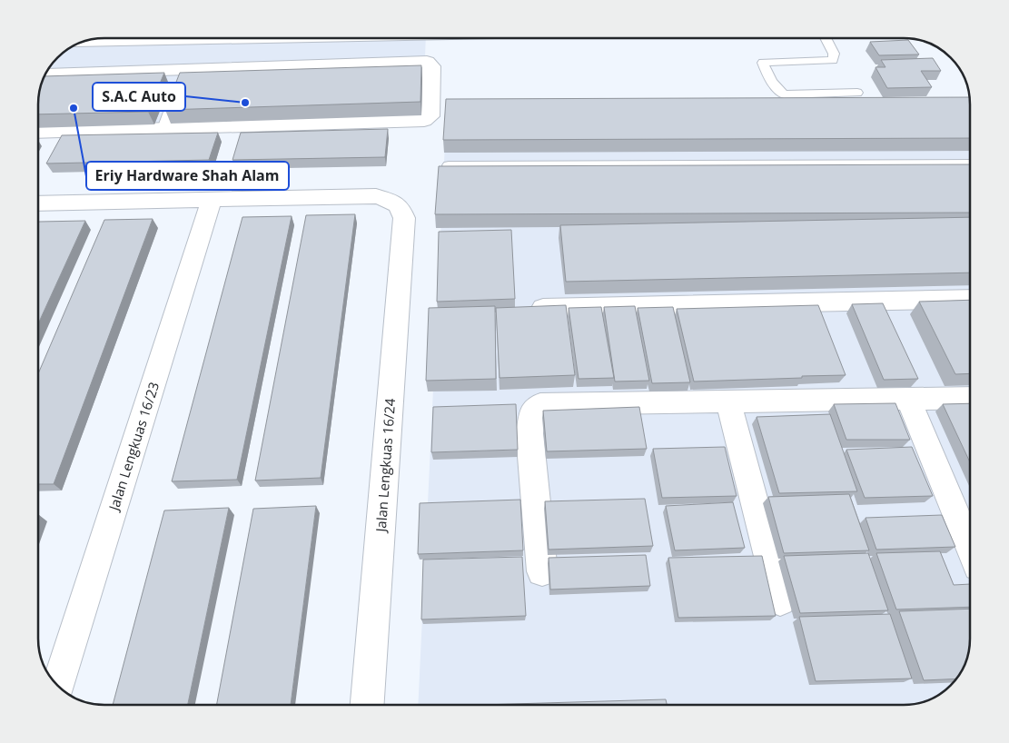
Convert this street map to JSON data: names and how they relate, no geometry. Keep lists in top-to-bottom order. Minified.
{"streets":{"street":["Jalan Lengkuas 16/23","Jalan Lengkuas 16/24"]},"crossings":[["Jalan Lengkuas 16/23","Jalan Lengkuas 16/24"]],"places":["S.A.C Auto","Eriy Hardware Shah Alam"]}
